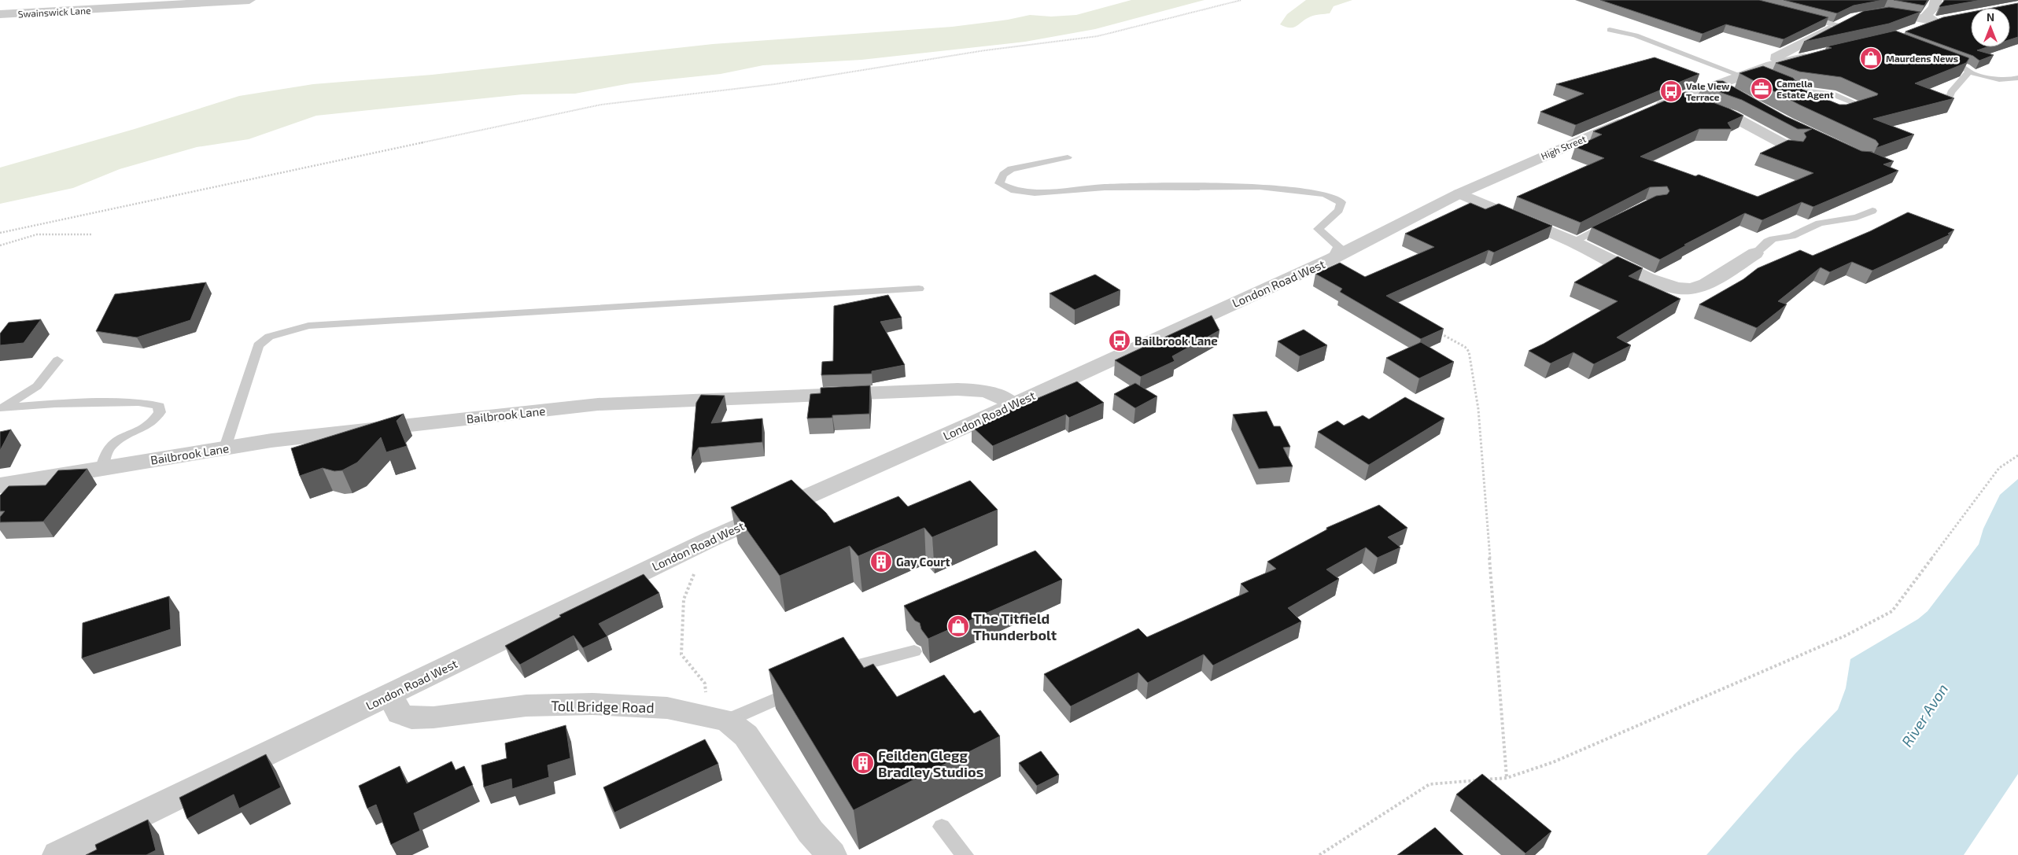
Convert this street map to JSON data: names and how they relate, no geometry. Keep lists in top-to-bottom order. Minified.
{"streets":{"street":["Swainswick Lane","High Street","London Road West","Bailbrook Lane","Toll Bridge Road"]},"crossings":[["High Street","London Road West"],["London Road West","Bailbrook Lane"],["London Road West","Toll Bridge Road"]],"water":["River Avon"],"places":{"shop":["Maurdens News","The Titfield Thunderbolt"],"office":["Camella Estate Agent"],"bus stop":["Vale View Terrace","Bailbrook Lane"],"building":["Gay Court","Feilden Clegg Bradley Studios"]},"north":"top"}
